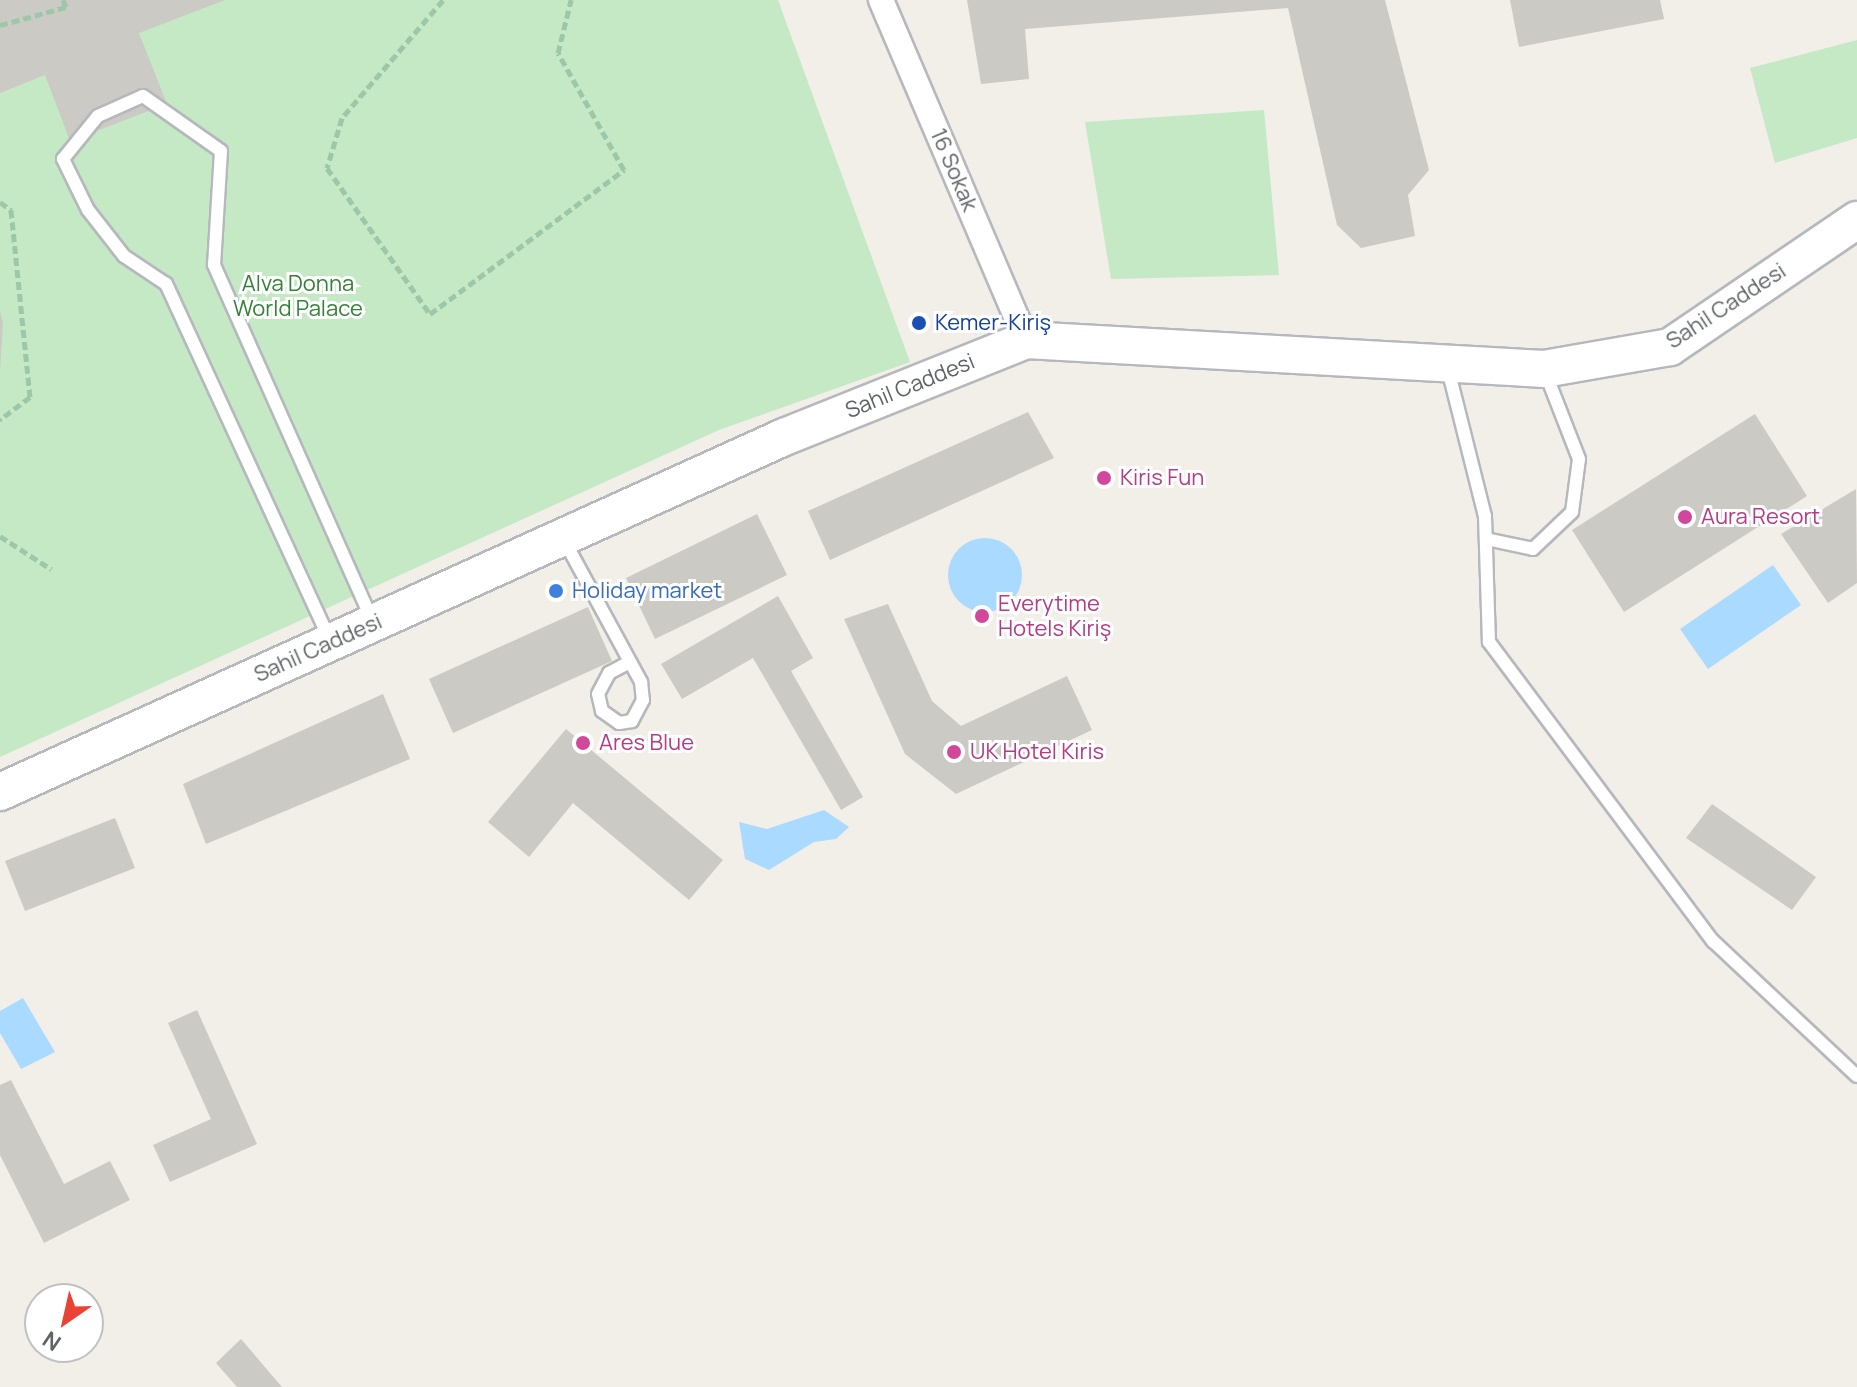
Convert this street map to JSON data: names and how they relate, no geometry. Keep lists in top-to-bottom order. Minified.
{"streets":{"street":["16 Sokak","Sahil Caddesi"]},"crossings":[["16 Sokak","Sahil Caddesi"]],"parks":["Alva Donna World Palace"],"places":["Kemer-Kiriş","Kiris Fun","Aura Resort","Holiday market","Everytime Hotels Kiriş","Ares Blue","UK Hotel Kiris"],"north":"bottom left"}
